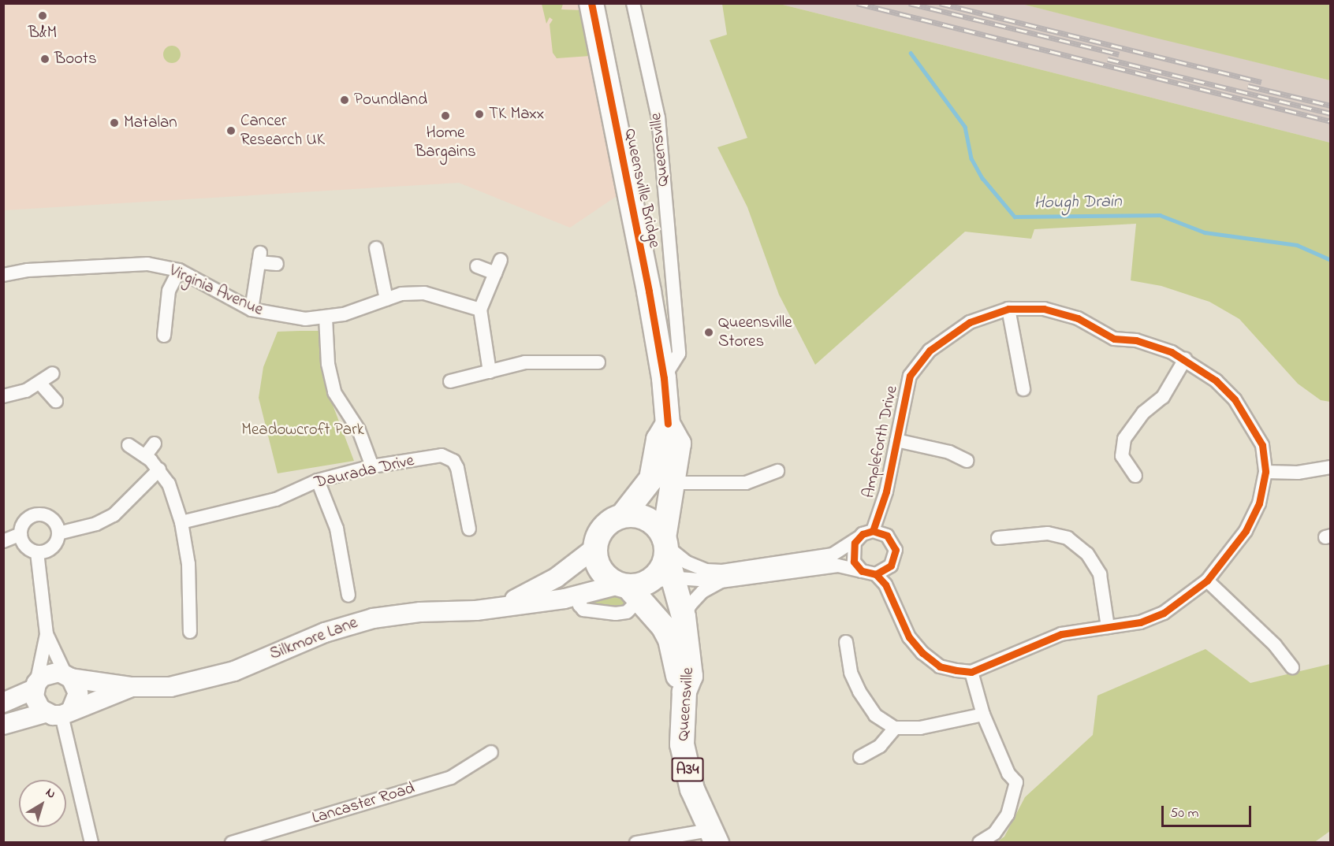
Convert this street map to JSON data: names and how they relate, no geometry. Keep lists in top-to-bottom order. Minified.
{"streets":{"highway":["Queensville","Queensville Bridge","A34"],"street":["Virginia Avenue","Ampleforth Drive","Daurada Drive","Silkmore Lane","Lancaster Road"]},"crossings":[["Queensville","Queensville Bridge"],["Queensville","A34"],["Queensville Bridge","A34"],["Silkmore Lane","A34"]],"water":["Hough Drain"],"parks":["Meadowcroft Park"],"places":["B&M","Boots","Poundland","TK Maxx","Home Bargains","Matalan","Cancer Research UK","Queensville Stores"],"scale_bar":"50 m","north":"top right"}
